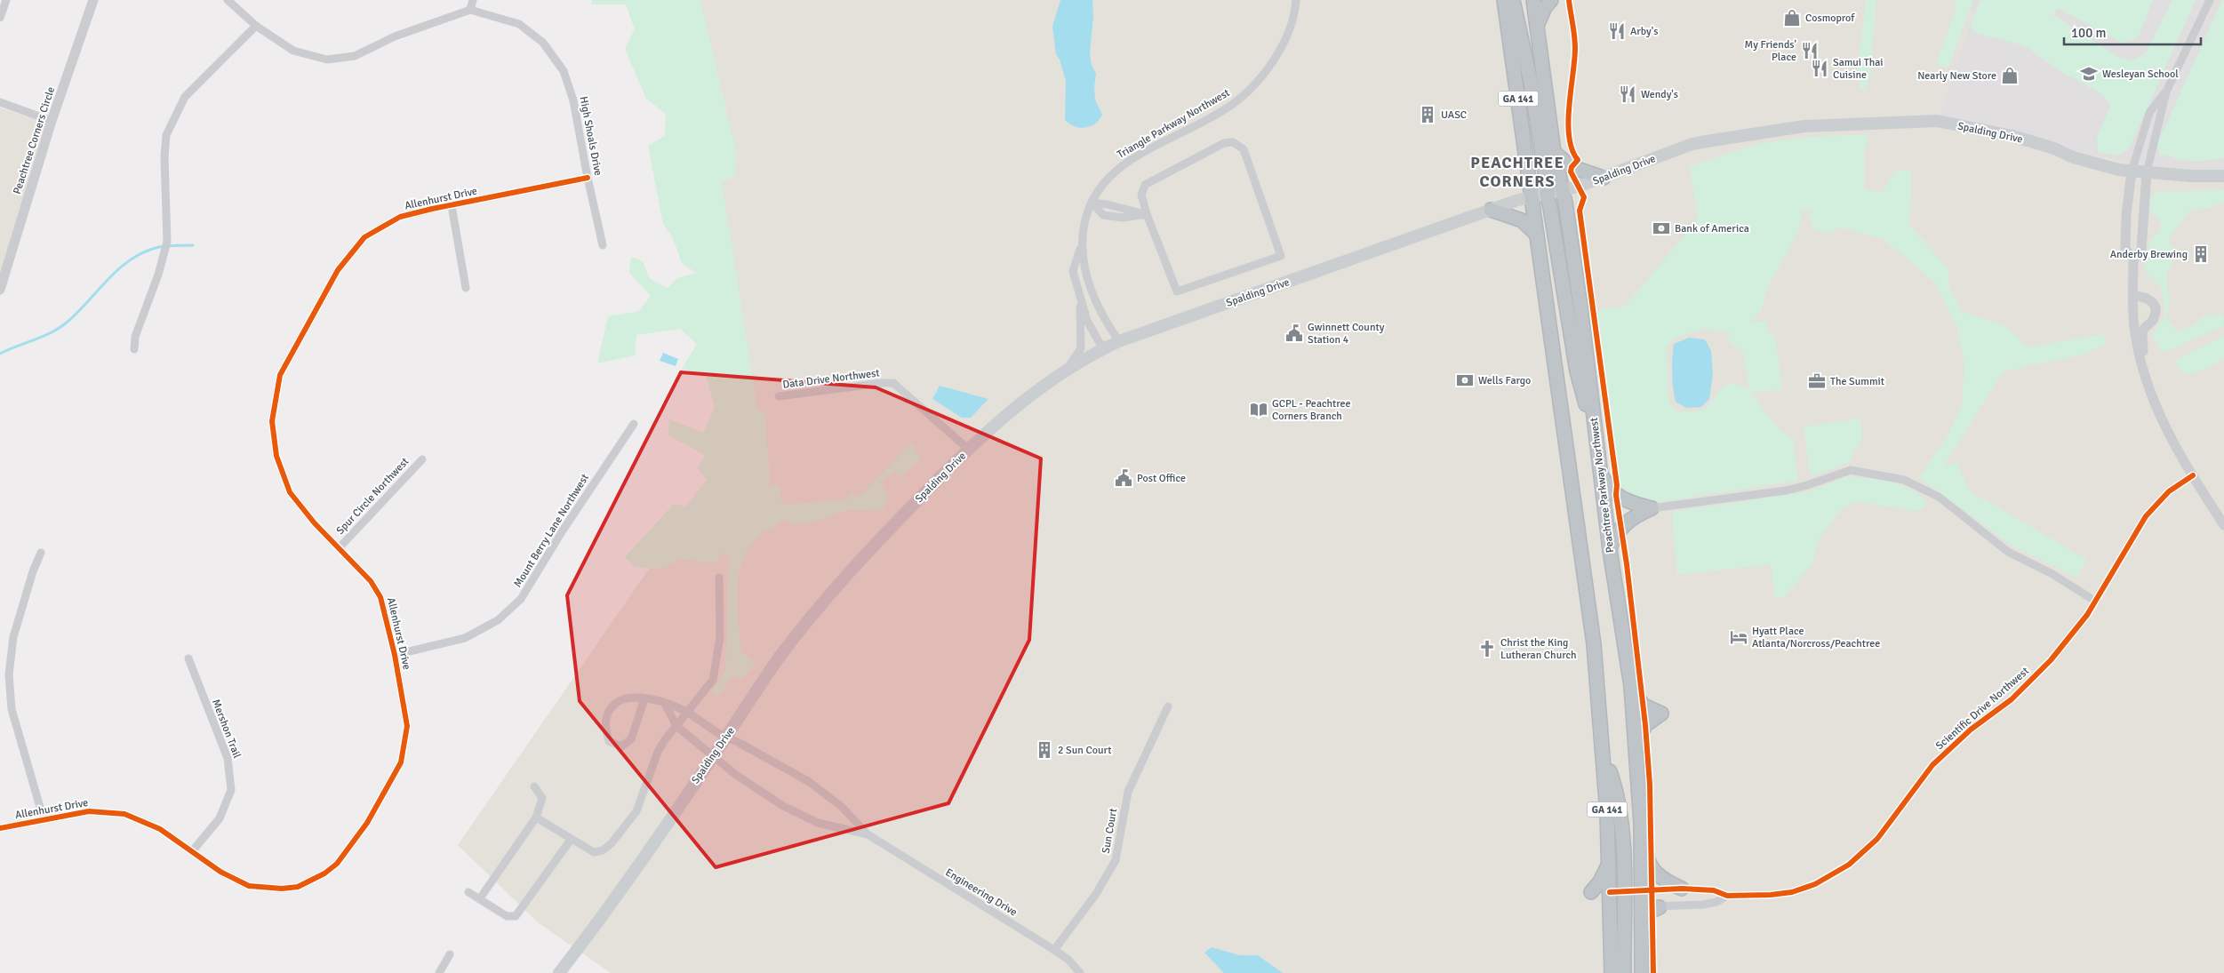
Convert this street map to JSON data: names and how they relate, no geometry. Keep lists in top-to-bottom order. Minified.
{"streets":{"highway":["GA 141","Peachtree Parkway Northwest"],"main road":["Spalding Drive"],"street":["Triangle Parkway Northwest","High Shoals Drive","Peachtree Corners Circle","Allenhurst Drive","Data Drive Northwest","Spur Circle Northwest","Mount Berry Lane Northwest","Scientific Drive Northwest","Mershon Trail","Sun Court","Engineering Drive"]},"crossings":[["GA 141","Spalding Drive"],["GA 141","Scientific Drive Northwest"],["Triangle Parkway Northwest","Spalding Drive"],["Spalding Drive","Data Drive Northwest"],["Spalding Drive","Peachtree Parkway Northwest"],["Spalding Drive","Engineering Drive"],["High Shoals Drive","Allenhurst Drive"],["Allenhurst Drive","Spur Circle Northwest"],["Allenhurst Drive","Mount Berry Lane Northwest"],["Allenhurst Drive","Mershon Trail"],["Peachtree Parkway Northwest","Scientific Drive Northwest"],["Sun Court","Engineering Drive"]],"districts":["PEACHTREE CORNERS"],"places":{"shop":["Cosmoprof","Nearly New Store"],"restaurant":["Arby's","My Friends' Place","Samui Thai Cuisine","Wendy's"],"school or university":["Wesleyan School"],"building":["UASC","Anderby Brewing","2 Sun Court"],"bank":["Bank of America","Wells Fargo"],"public building":["Gwinnett County Station 4","Post Office"],"office":["The Summit"],"library":["GCPL - Peachtree Corners Branch"],"hotel":["Hyatt Place Atlanta/Norcross/Peachtree"],"church":["Christ the King Lutheran Church"]},"scale_bar":"100 m"}
